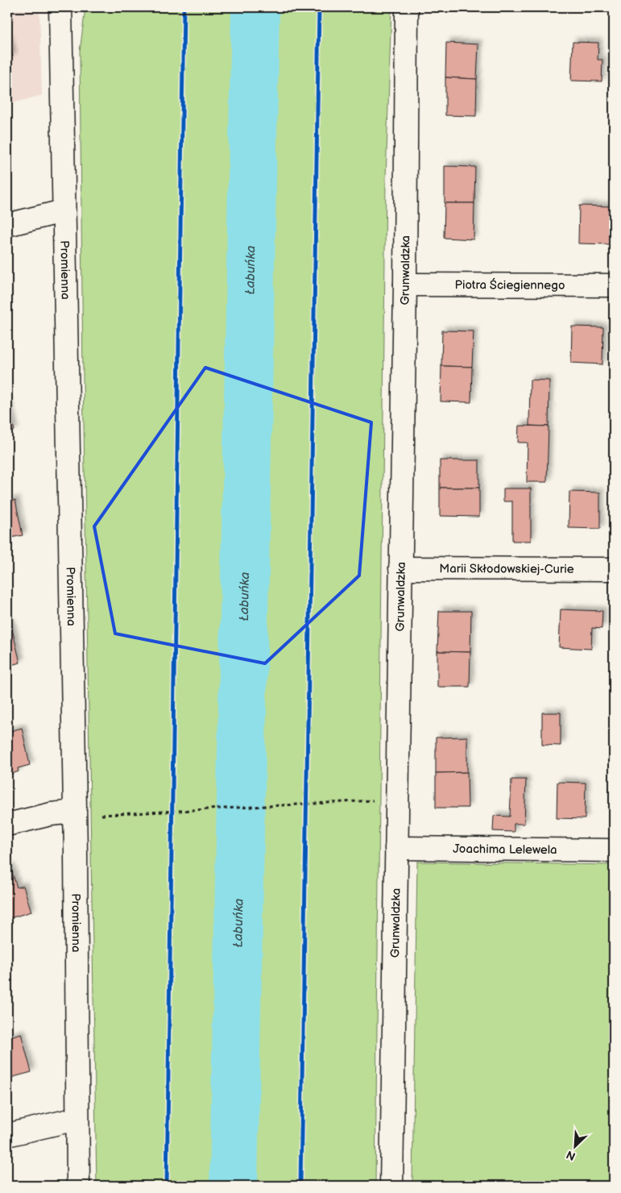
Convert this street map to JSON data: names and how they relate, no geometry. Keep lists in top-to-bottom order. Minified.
{"streets":{"street":["Promienna","Grunwaldzka","Piotra Ściegiennego","Marii Skłodowskiej-Curie","Joachima Lelewela"]},"crossings":[["Grunwaldzka","Piotra Ściegiennego"],["Grunwaldzka","Marii Skłodowskiej-Curie"],["Grunwaldzka","Joachima Lelewela"]],"water":["Łabuńka"],"north":"bottom left"}
